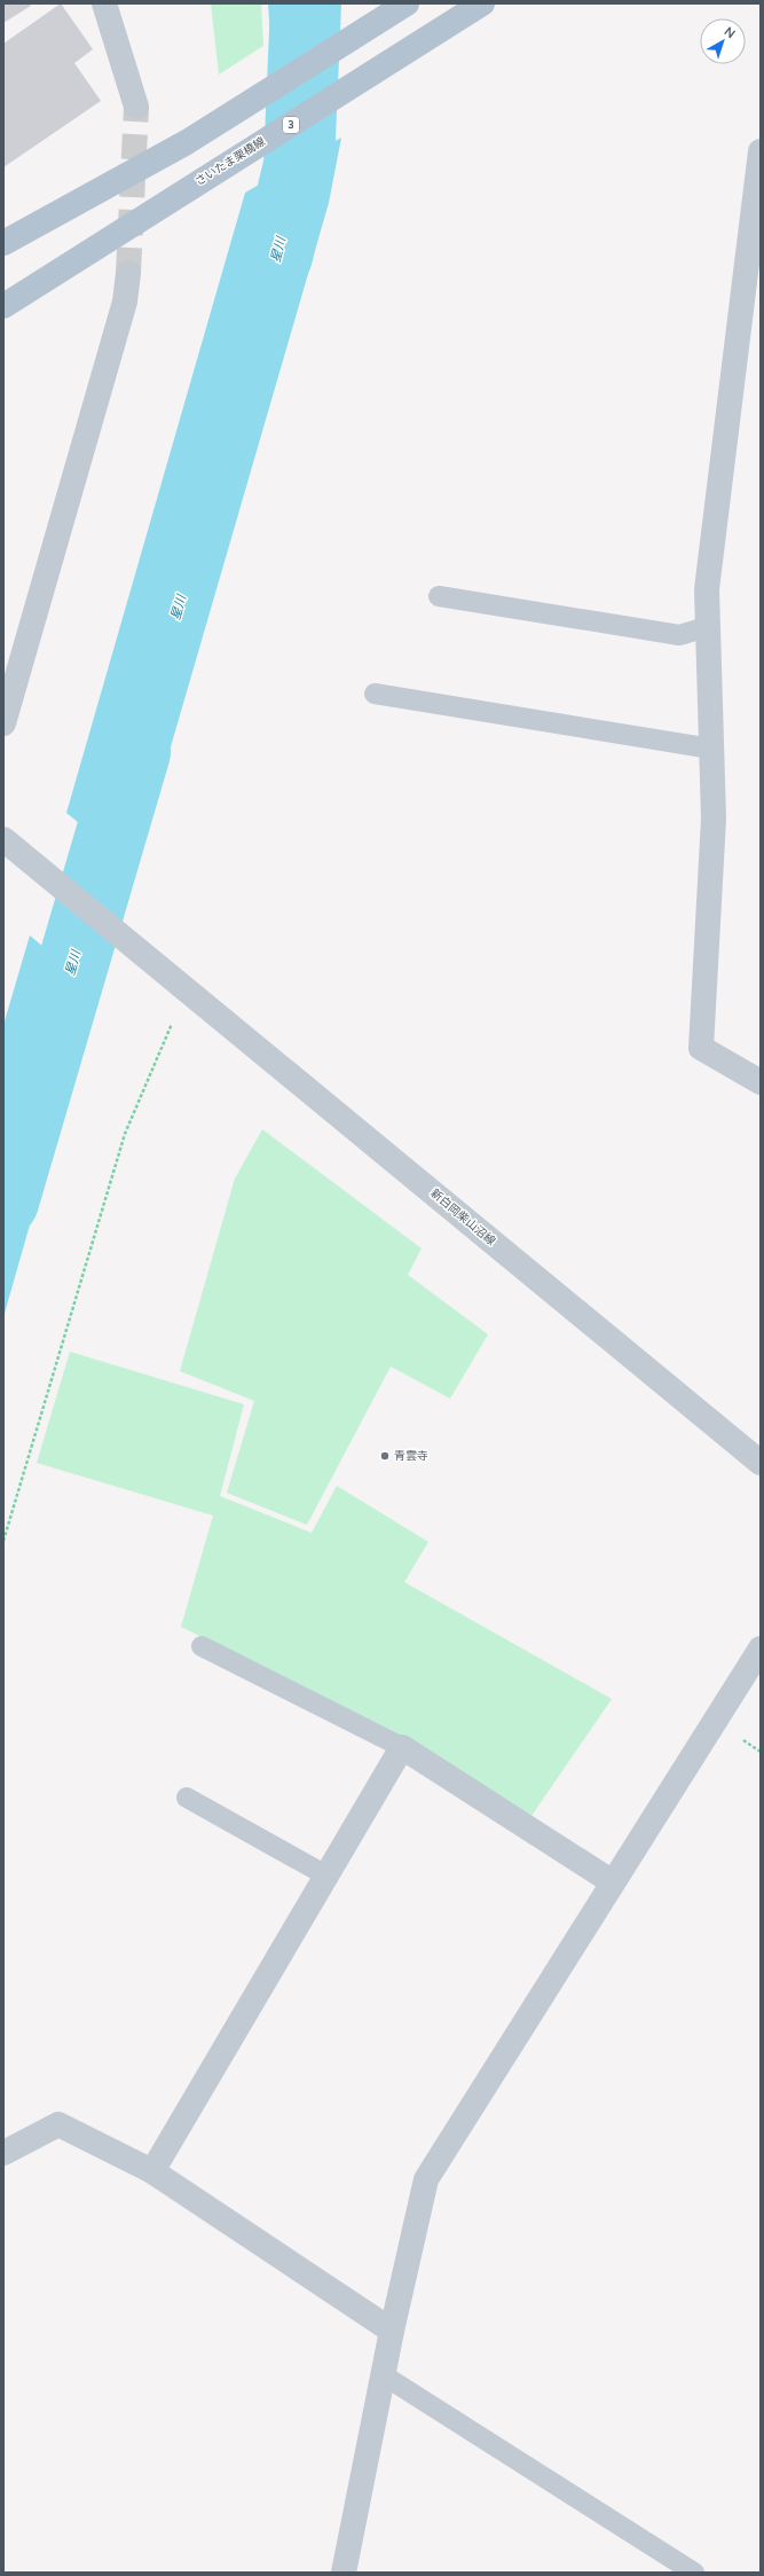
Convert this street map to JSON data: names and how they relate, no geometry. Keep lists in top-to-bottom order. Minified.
{"streets":{"main road":["3","さいたま栗橋線"],"street":["新白岡柴山沼線"]},"water":["星川"],"places":["青雲寺"],"north":"top right"}
